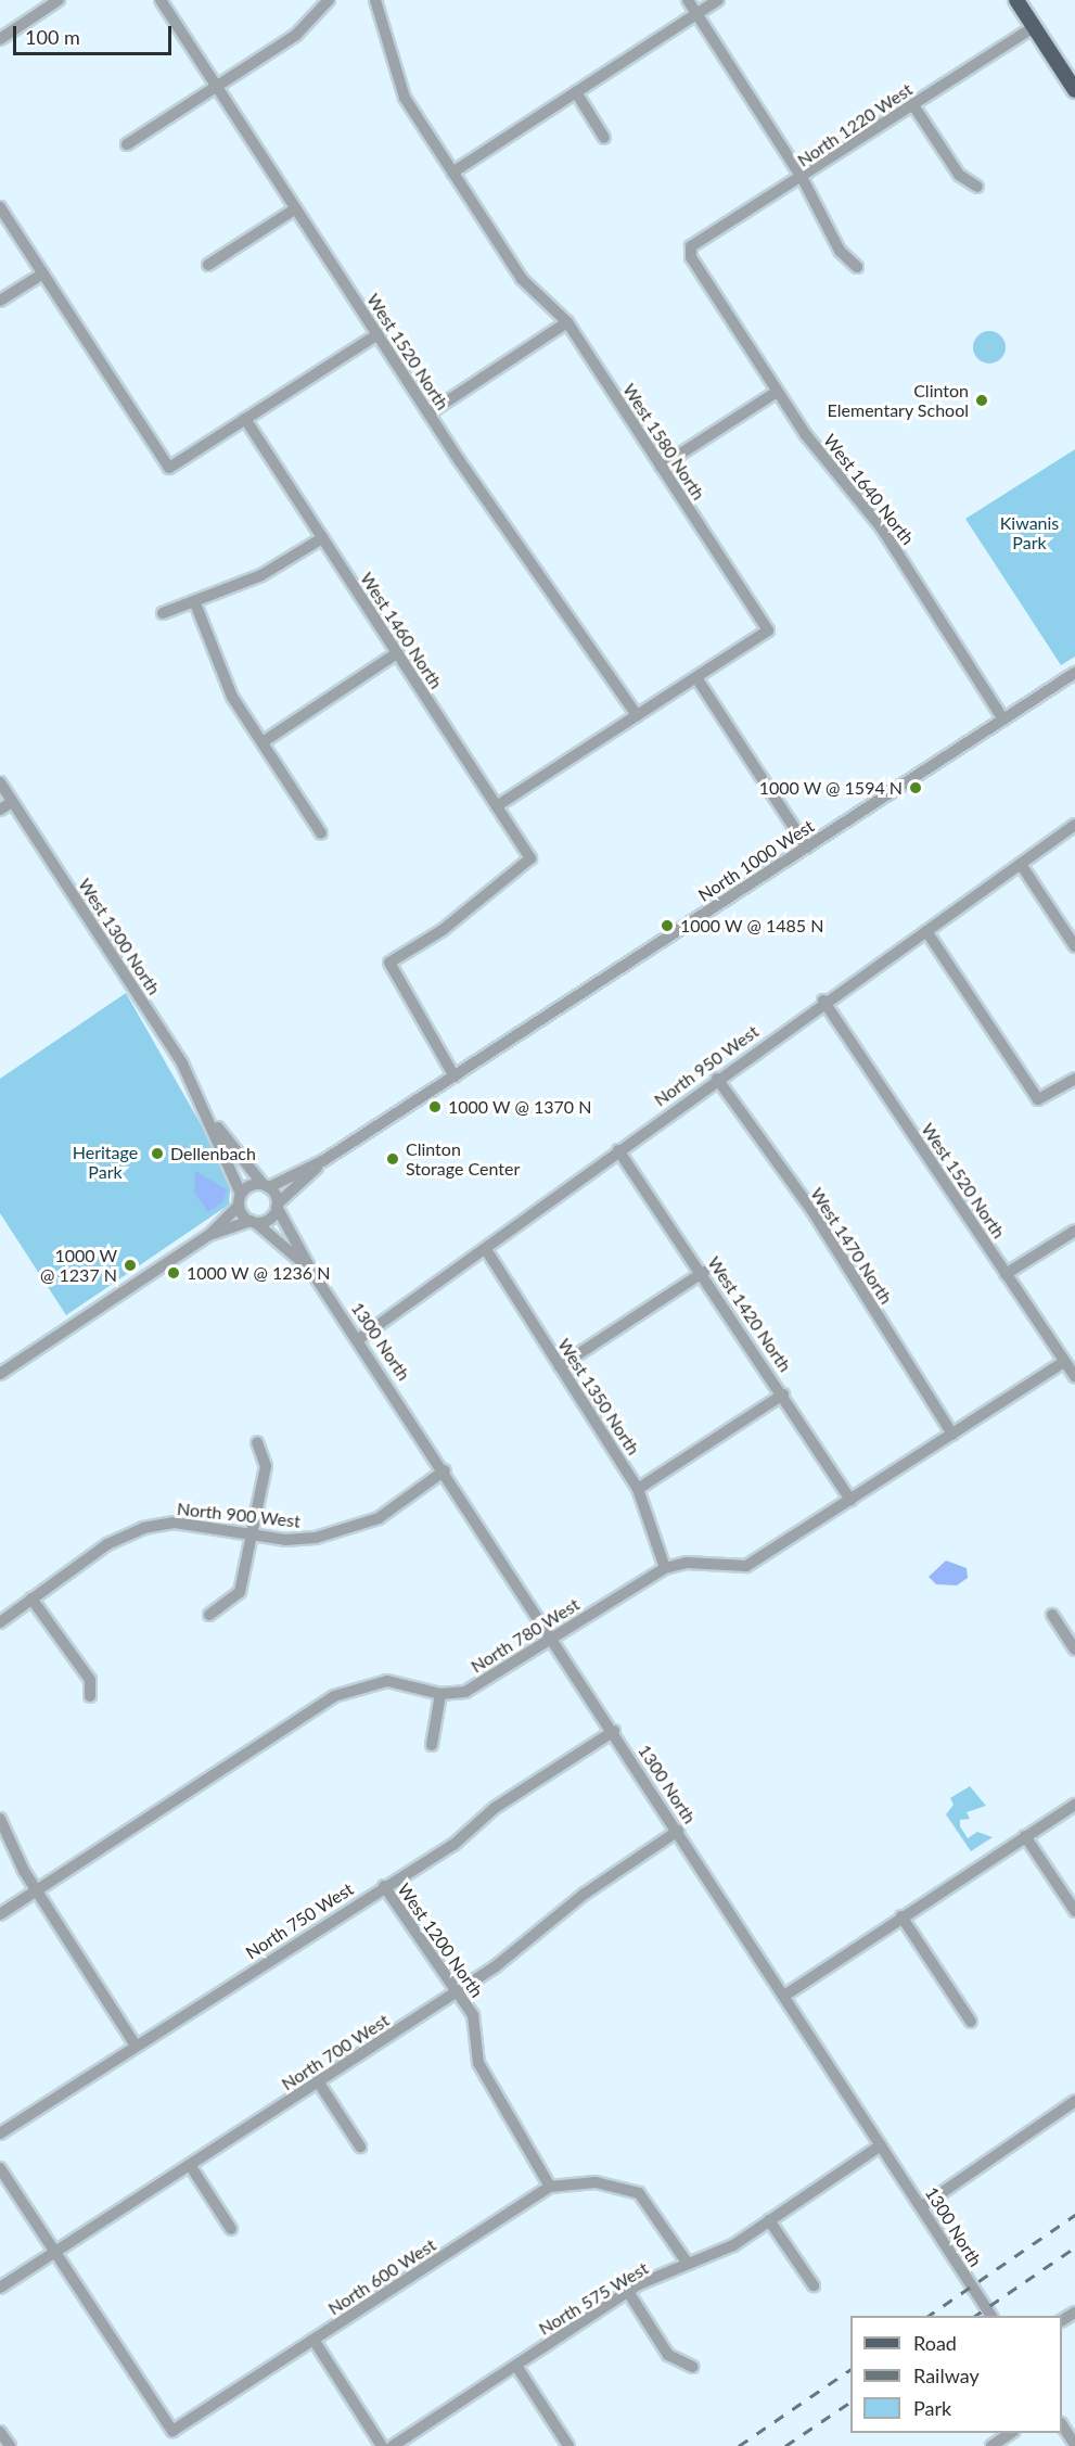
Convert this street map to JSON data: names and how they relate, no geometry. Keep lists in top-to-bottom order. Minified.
{"streets":{"street":["North 1220 West","West 1520 North","West 1580 North","West 1640 North","West 1460 North","North 1000 West","West 1300 North","North 950 West","West 1470 North","West 1420 North","1300 North","West 1350 North","North 900 West","North 780 West","North 750 West","West 1200 North","North 700 West","North 600 West","North 575 West"]},"crossings":[["North 1220 West","West 1640 North"],["West 1520 North","North 950 West"],["West 1520 North","North 780 West"],["West 1640 North","North 1000 West"],["West 1460 North","North 1000 West"],["North 1000 West","West 1300 North"],["North 1000 West","1300 North"],["West 1300 North","1300 North"],["North 950 West","West 1470 North"],["North 950 West","West 1420 North"],["North 950 West","1300 North"],["North 950 West","West 1350 North"],["West 1470 North","North 780 West"],["West 1420 North","North 780 West"],["1300 North","North 900 West"],["1300 North","North 780 West"],["1300 North","North 750 West"],["1300 North","North 700 West"],["1300 North","North 575 West"],["West 1350 North","North 780 West"],["North 750 West","West 1200 North"],["West 1200 North","North 700 West"],["West 1200 North","North 600 West"],["North 700 West","North 600 West"]],"parks":["Kiwanis Park","Heritage Park"],"places":["Clinton Elementary School","1000 W @ 1594 N","1000 W @ 1485 N","1000 W @ 1370 N","Dellenbach","Clinton Storage Center","1000 W @ 1237 N","1000 W @ 1236 N"],"legend":["Road","Railway","Park"],"scale_bar":"100 m"}
